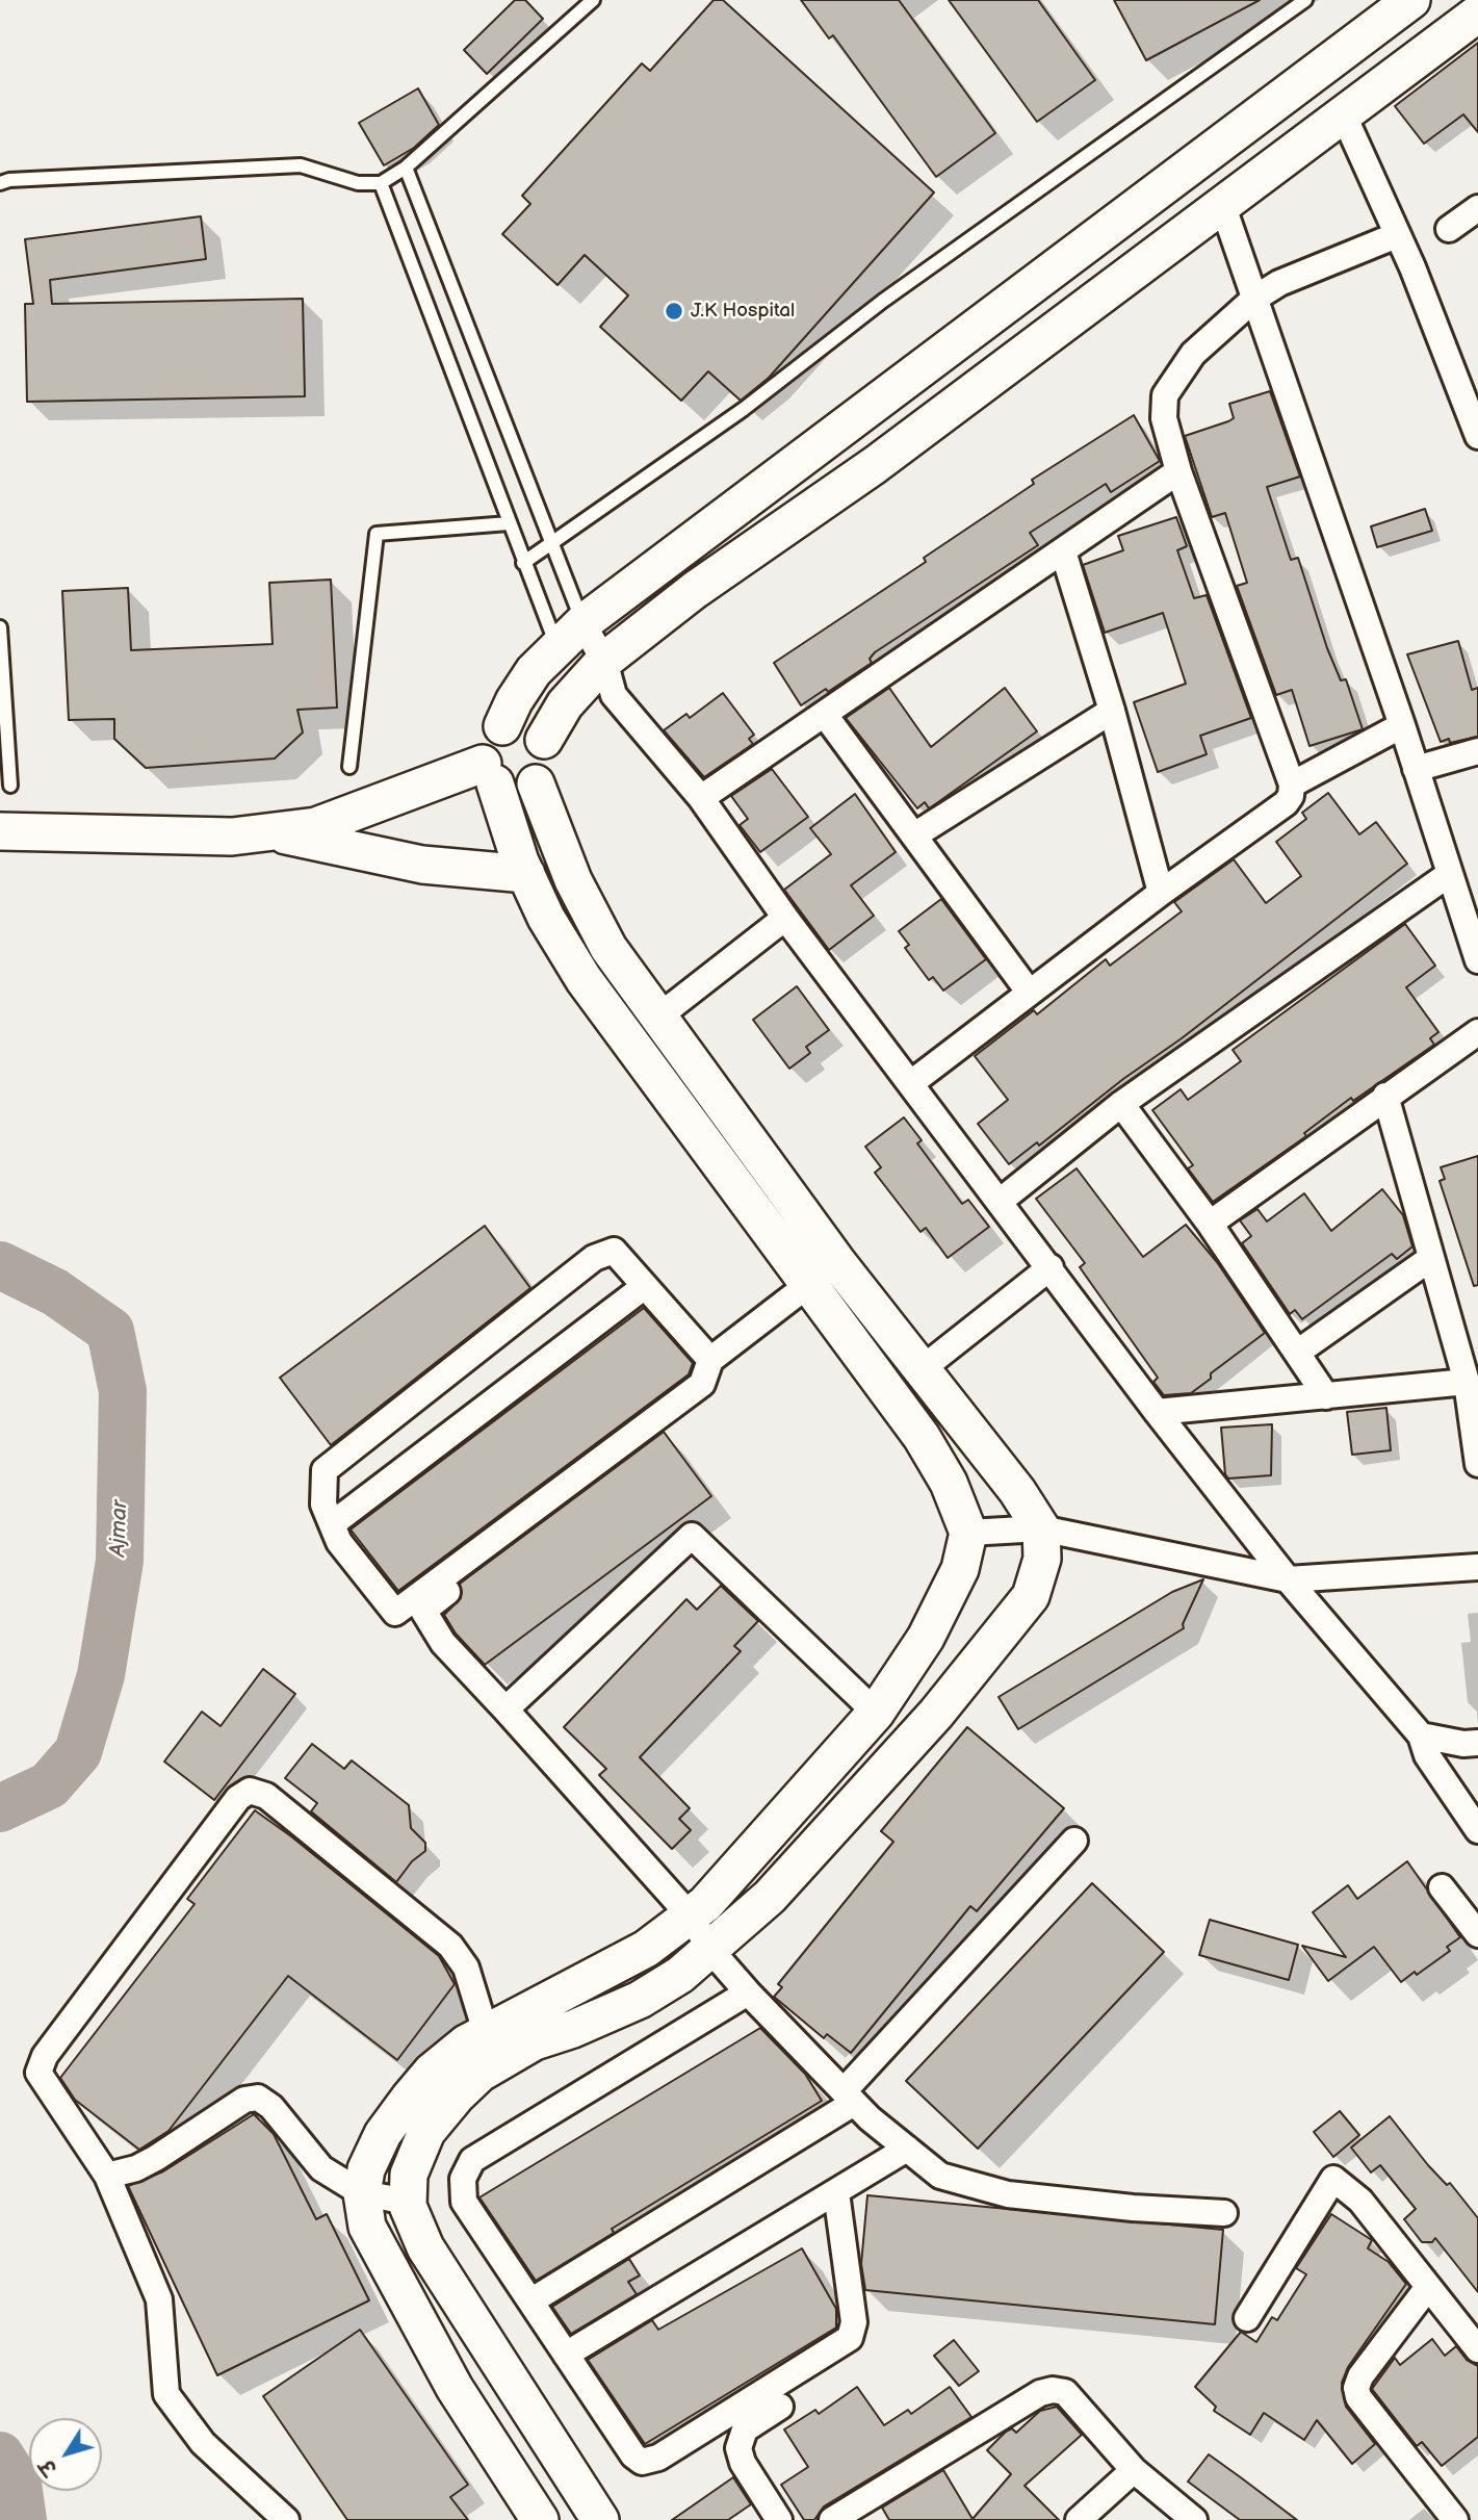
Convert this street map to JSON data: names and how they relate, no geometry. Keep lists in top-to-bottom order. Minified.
{"water":["Ajmar"],"places":["J.K Hospital"],"north":"bottom left"}
